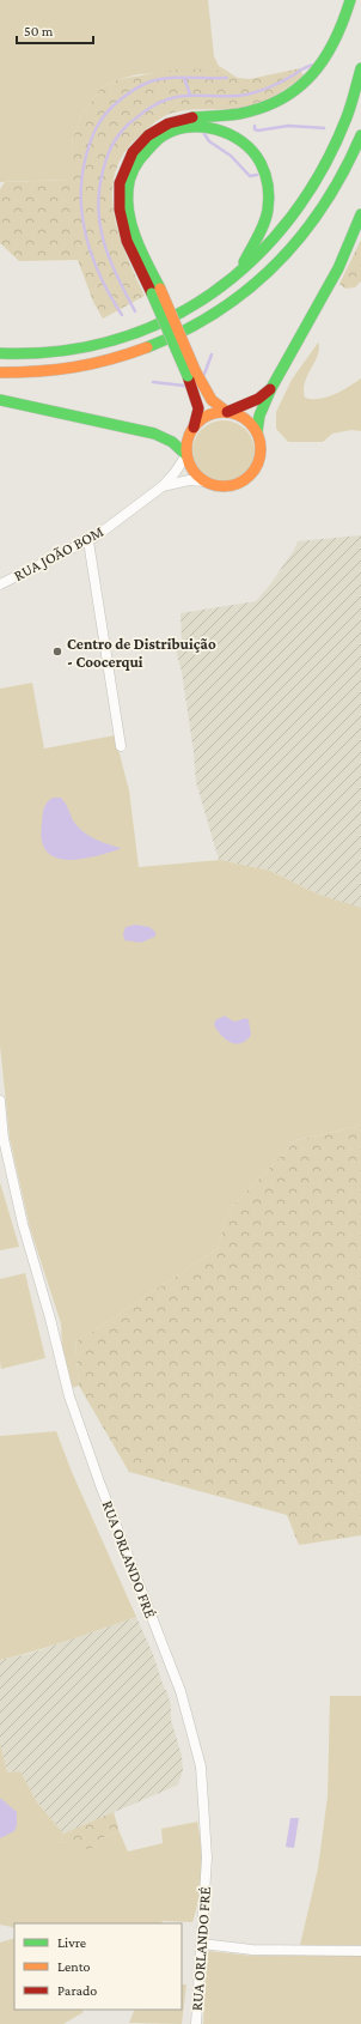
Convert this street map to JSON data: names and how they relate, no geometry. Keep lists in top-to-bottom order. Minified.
{"streets":{"street":["RUA JOÃO BOM","RUA ORLANDO FRÉ"]},"places":["Centro de Distribuição - Coocerqui"],"legend":["Livre","Lento","Parado"],"scale_bar":"50 m"}
